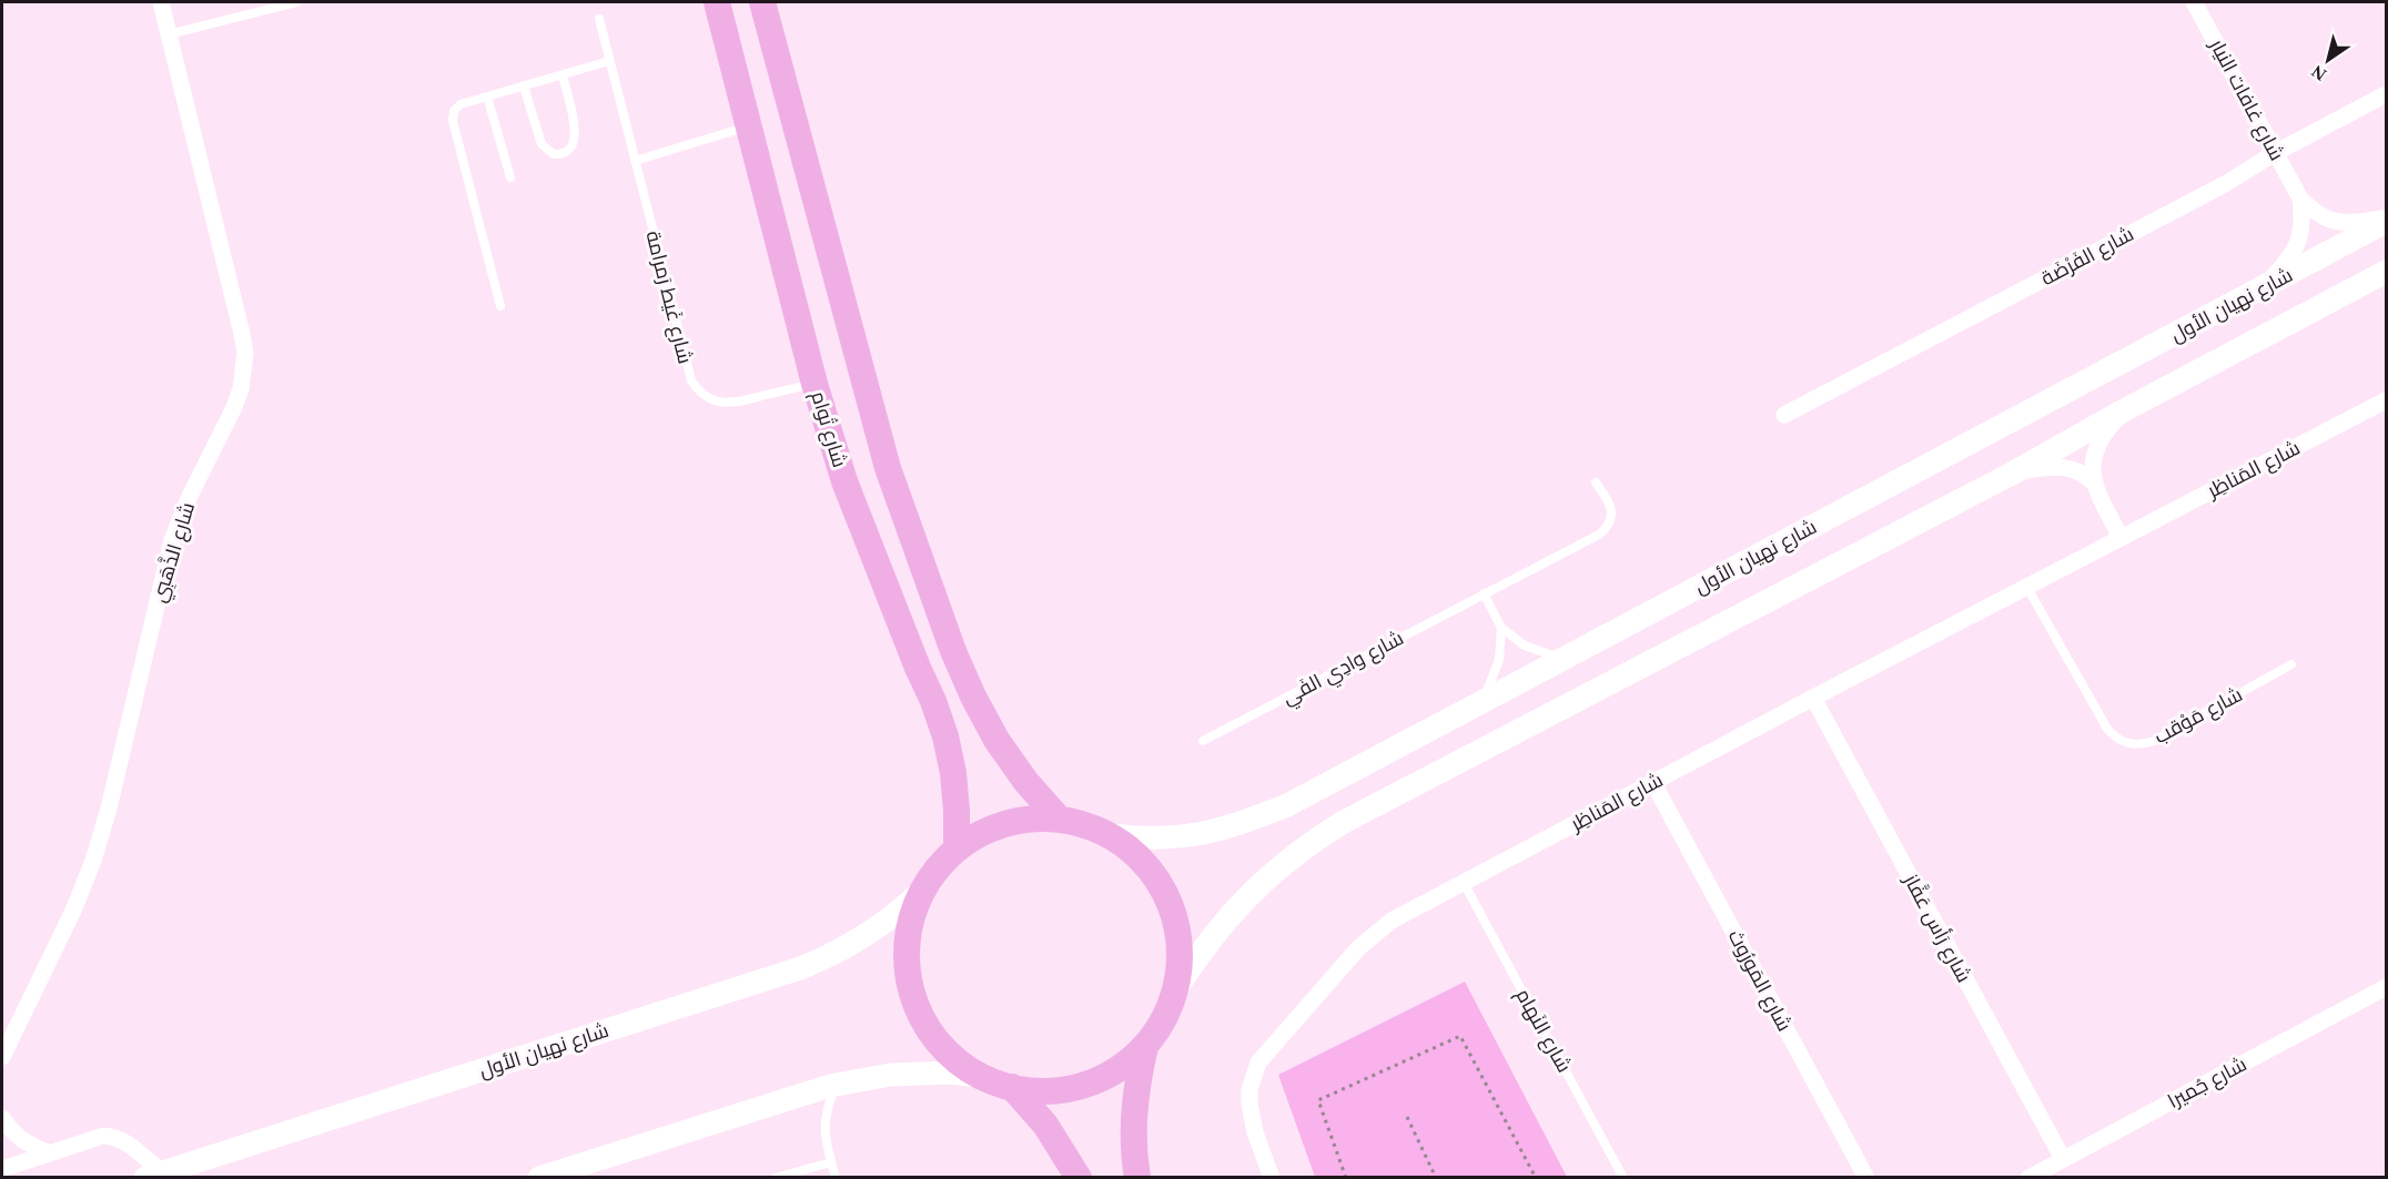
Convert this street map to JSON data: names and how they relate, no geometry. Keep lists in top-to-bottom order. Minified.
{"streets":{"main road":["شارع نهيان الأول","شارع تُوام"],"street":["شارع غافات النيار","شارع الفَرْضَة","شارع المَناظِر","شارع الذَّهَبِي","شارع رَأس عَفَّاز","شارع المَورُوث","شارع جُميرا"],"lane":["شارع غَيط رَمرامة","شارع وادِي الفَي","شارع مَوْقب","شارع النَهام"]},"crossings":[["شارع غافات النيار","شارع الفَرْضَة"],["شارع غافات النيار","شارع نهيان الأول"],["شارع غَيط رَمرامة","شارع تُوام"],["شارع المَناظِر","شارع مَوْقب"],["شارع المَناظِر","شارع رَأس عَفَّاز"],["شارع المَناظِر","شارع المَورُوث"],["شارع المَناظِر","شارع النَهام"],["شارع رَأس عَفَّاز","شارع جُميرا"]],"north":"bottom left"}
